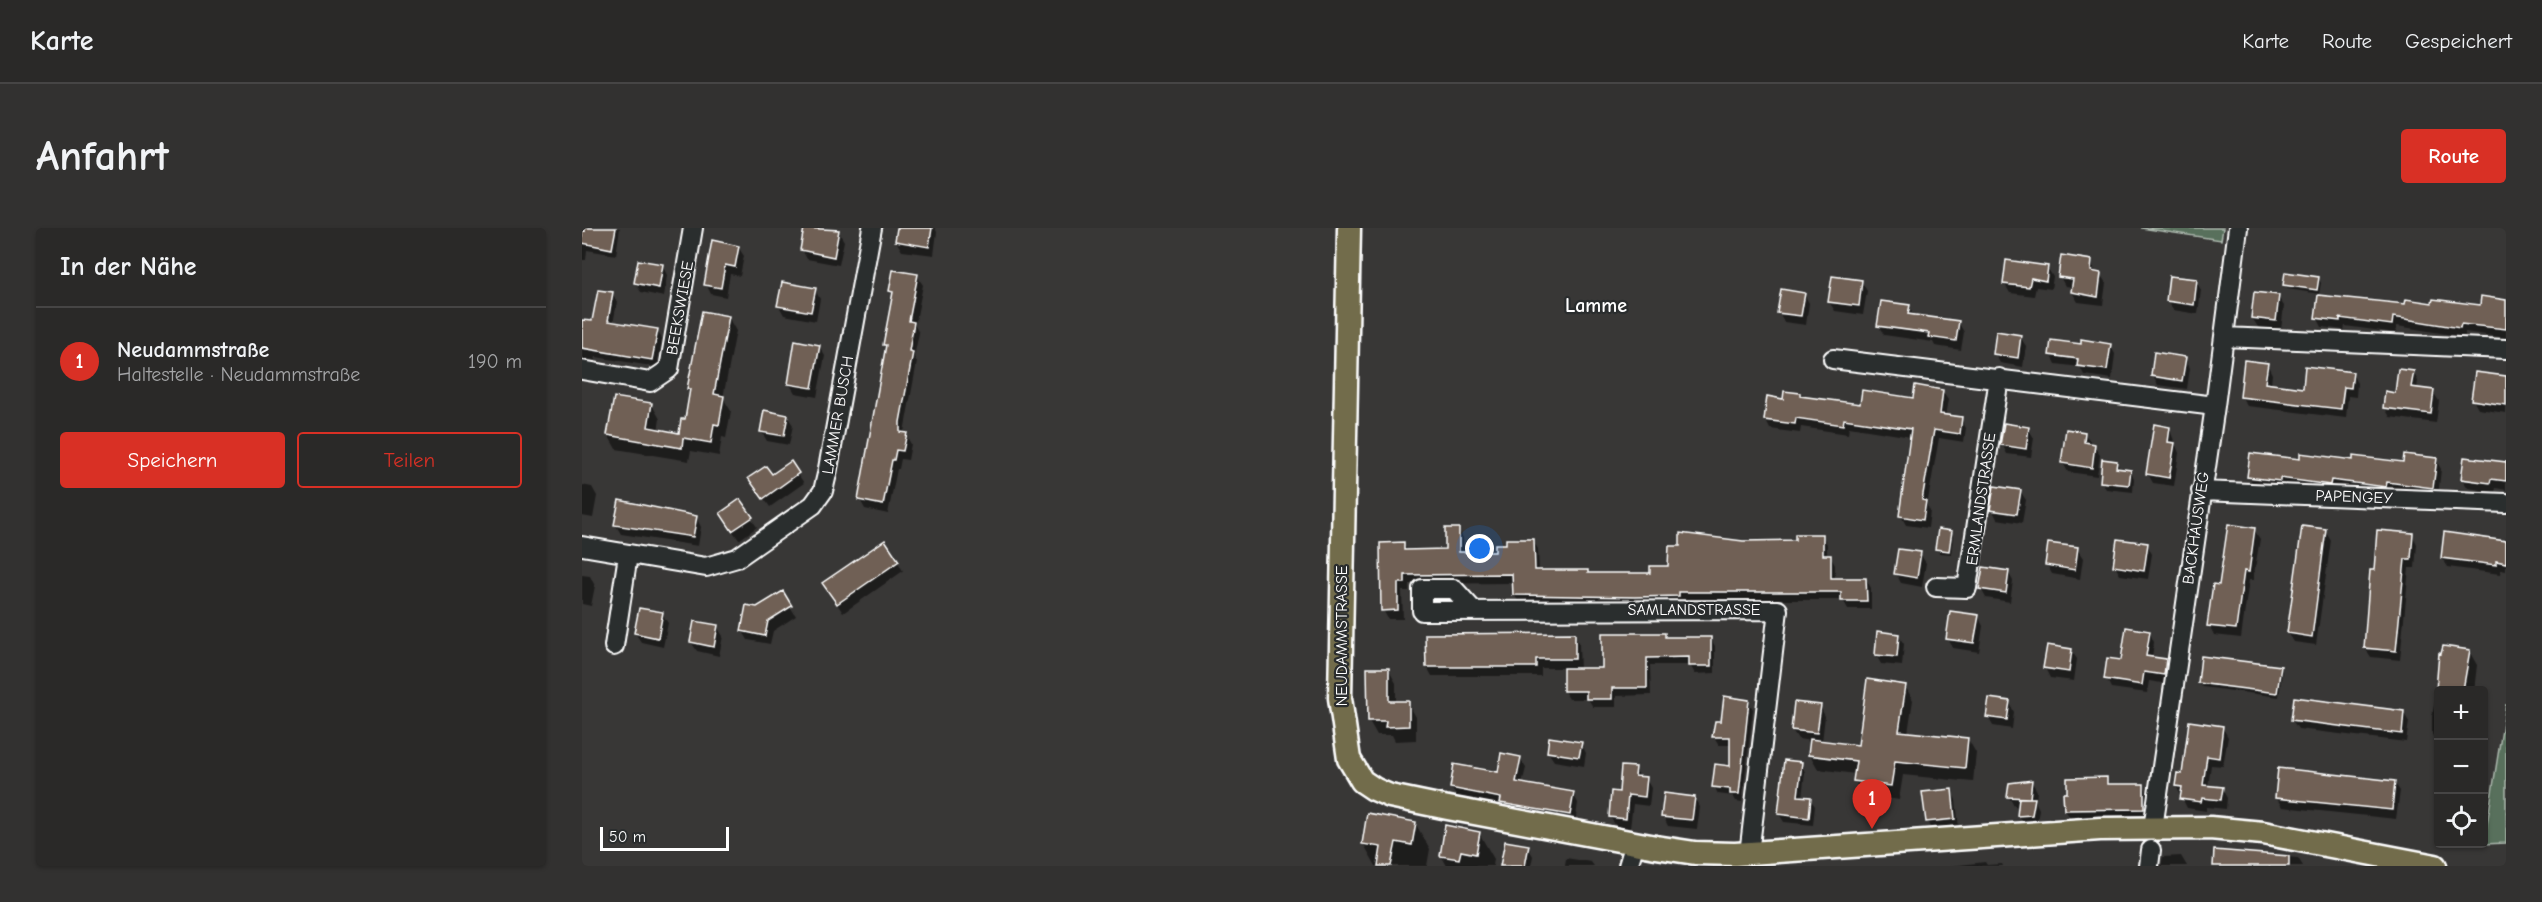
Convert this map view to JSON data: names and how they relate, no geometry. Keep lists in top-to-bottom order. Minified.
{"streets":{"main road":["NEUDAMMSTRASSE"],"street":["BEEKSWIESE","LAMMER BUSCH","PAPENGEY","ERMLANDSTRASSE","BACKHAUSWEG","SAMLANDSTRASSE"]},"crossings":[["PAPENGEY","BACKHAUSWEG"],["BACKHAUSWEG","NEUDAMMSTRASSE"],["SAMLANDSTRASSE","NEUDAMMSTRASSE"]],"districts":["Lamme"],"scale_bar":"50 m","page":{"header":"Karte","nav":["Karte","Route","Gespeichert"],"buttons":["Route",["Speichern","Teilen"]],"title":"Anfahrt","heading":"In der Nähe","list":[{"mark":"1","name":"Neudammstraße","note":"Haltestelle · Neudammstraße","value":"190 m"}],"map_buttons":["+","−"],"pins":"1","scale":"50 m"}}
